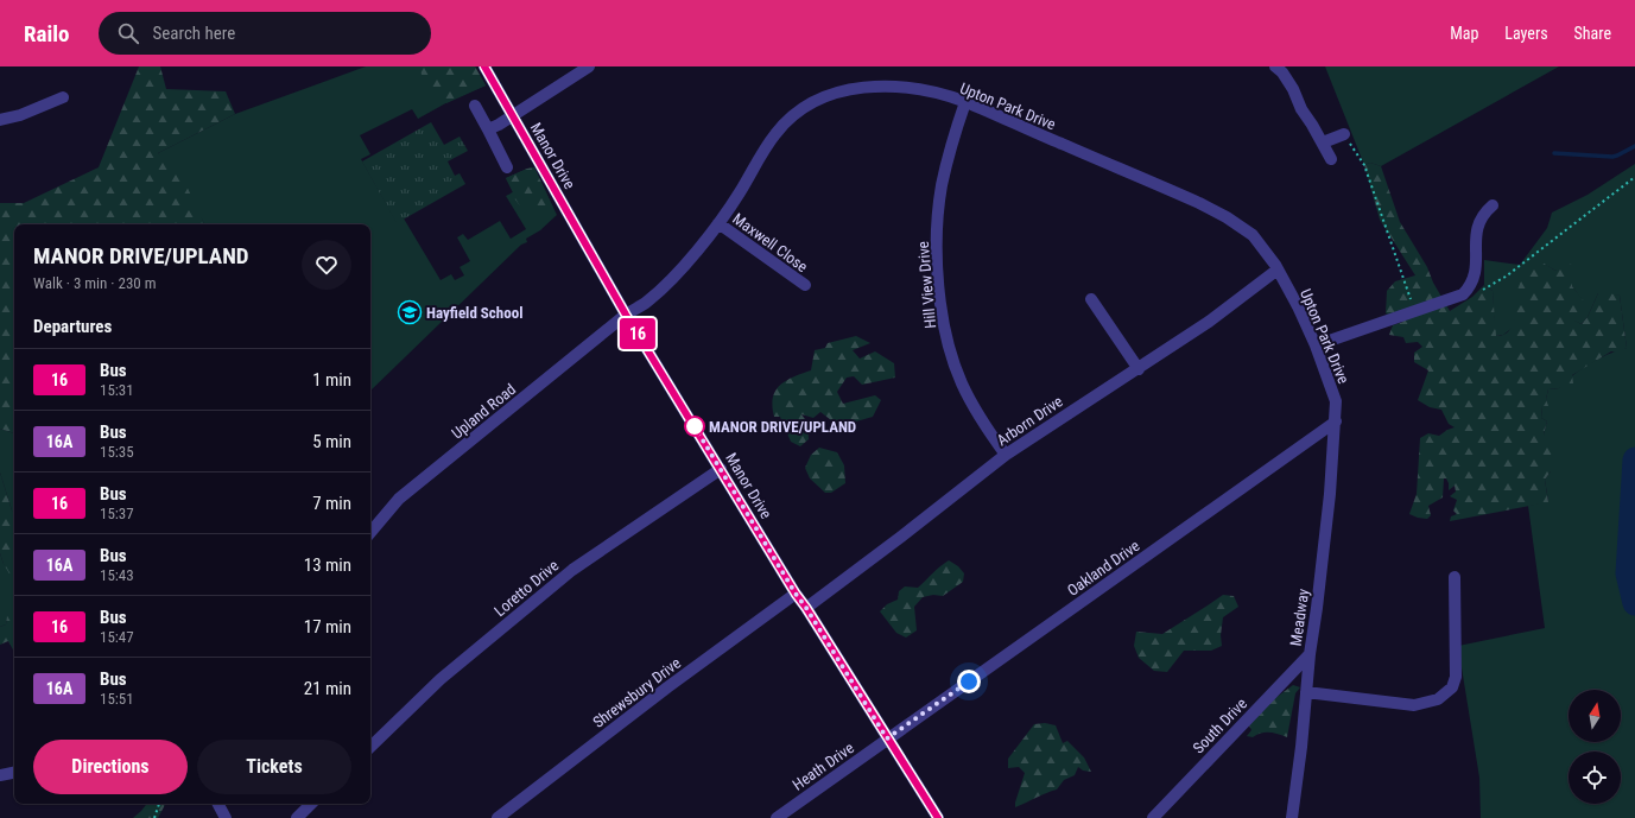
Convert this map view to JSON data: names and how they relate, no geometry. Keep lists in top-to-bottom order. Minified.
{"streets":{"street":["Upton Park Drive","Manor Drive","Maxwell Close","Hill View Drive","Upland Road","Arborn Drive","Oakland Drive","Loretto Drive","Meadway","Shrewsbury Drive","South Drive","Heath Drive"]},"crossings":[["Upton Park Drive","Manor Drive"],["Upton Park Drive","Maxwell Close"],["Upton Park Drive","Hill View Drive"],["Upton Park Drive","Upland Road"],["Upton Park Drive","Arborn Drive"],["Upton Park Drive","Oakland Drive"],["Upton Park Drive","Meadway"],["Manor Drive","Upland Road"],["Manor Drive","Arborn Drive"],["Manor Drive","Oakland Drive"],["Manor Drive","Loretto Drive"],["Manor Drive","Shrewsbury Drive"],["Manor Drive","Heath Drive"],["Hill View Drive","Arborn Drive"],["Oakland Drive","Meadway"],["Oakland Drive","Heath Drive"],["Meadway","South Drive"]],"places":{"school or university":["Hayfield School"],"other":["MANOR DRIVE/UPLAND"]},"lines":["bus line 16"],"north":"top","page":{"header":"Railo","search":"Search here","nav":["Map","Layers","Share"],"on_map":"16","heading":[["MANOR DRIVE/UPLAND","Walk · 3 min · 230 m"],"Departures"],"list":[{"mark":"16","name":"Bus","note":"15:31","value":"1 min"},{"mark":"16A","name":"Bus","note":"15:35","value":"5 min"},{"mark":"16","name":"Bus","note":"15:37","value":"7 min"},{"mark":"16A","name":"Bus","note":"15:43","value":"13 min"},{"mark":"16","name":"Bus","note":"15:47","value":"17 min"},{"mark":"16A","name":"Bus","note":"15:51","value":"21 min"}],"buttons":["Directions","Tickets"]}}
